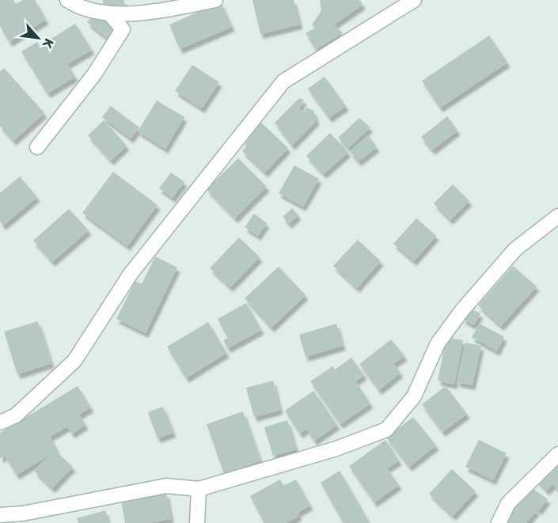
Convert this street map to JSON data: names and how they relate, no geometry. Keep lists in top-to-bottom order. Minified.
{"north":"bottom right"}
